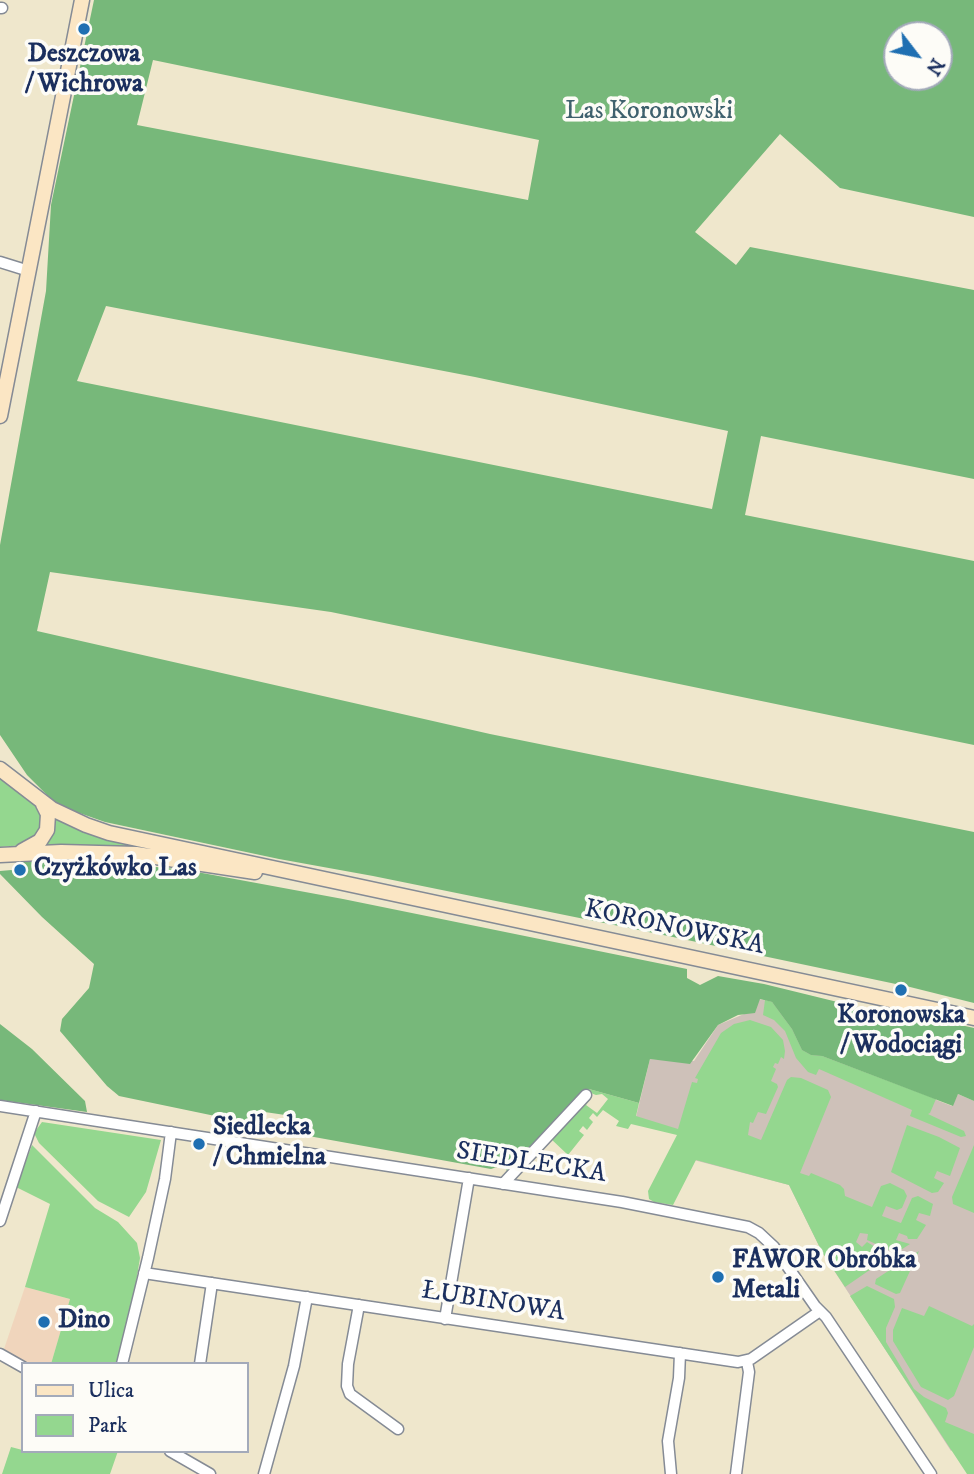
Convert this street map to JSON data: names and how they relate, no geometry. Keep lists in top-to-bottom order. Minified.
{"streets":{"main road":["KORONOWSKA"],"street":["SIEDLECKA","ŁUBINOWA"]},"parks":["Las Koronowski"],"places":["Deszczowa / Wichrowa","Czyżkówko Las","Koronowska / Wodociągi","Siedlecka / Chmielna","FAWOR Obróbka Metali","Dino"],"legend":["Ulica","Park"],"north":"bottom right"}
